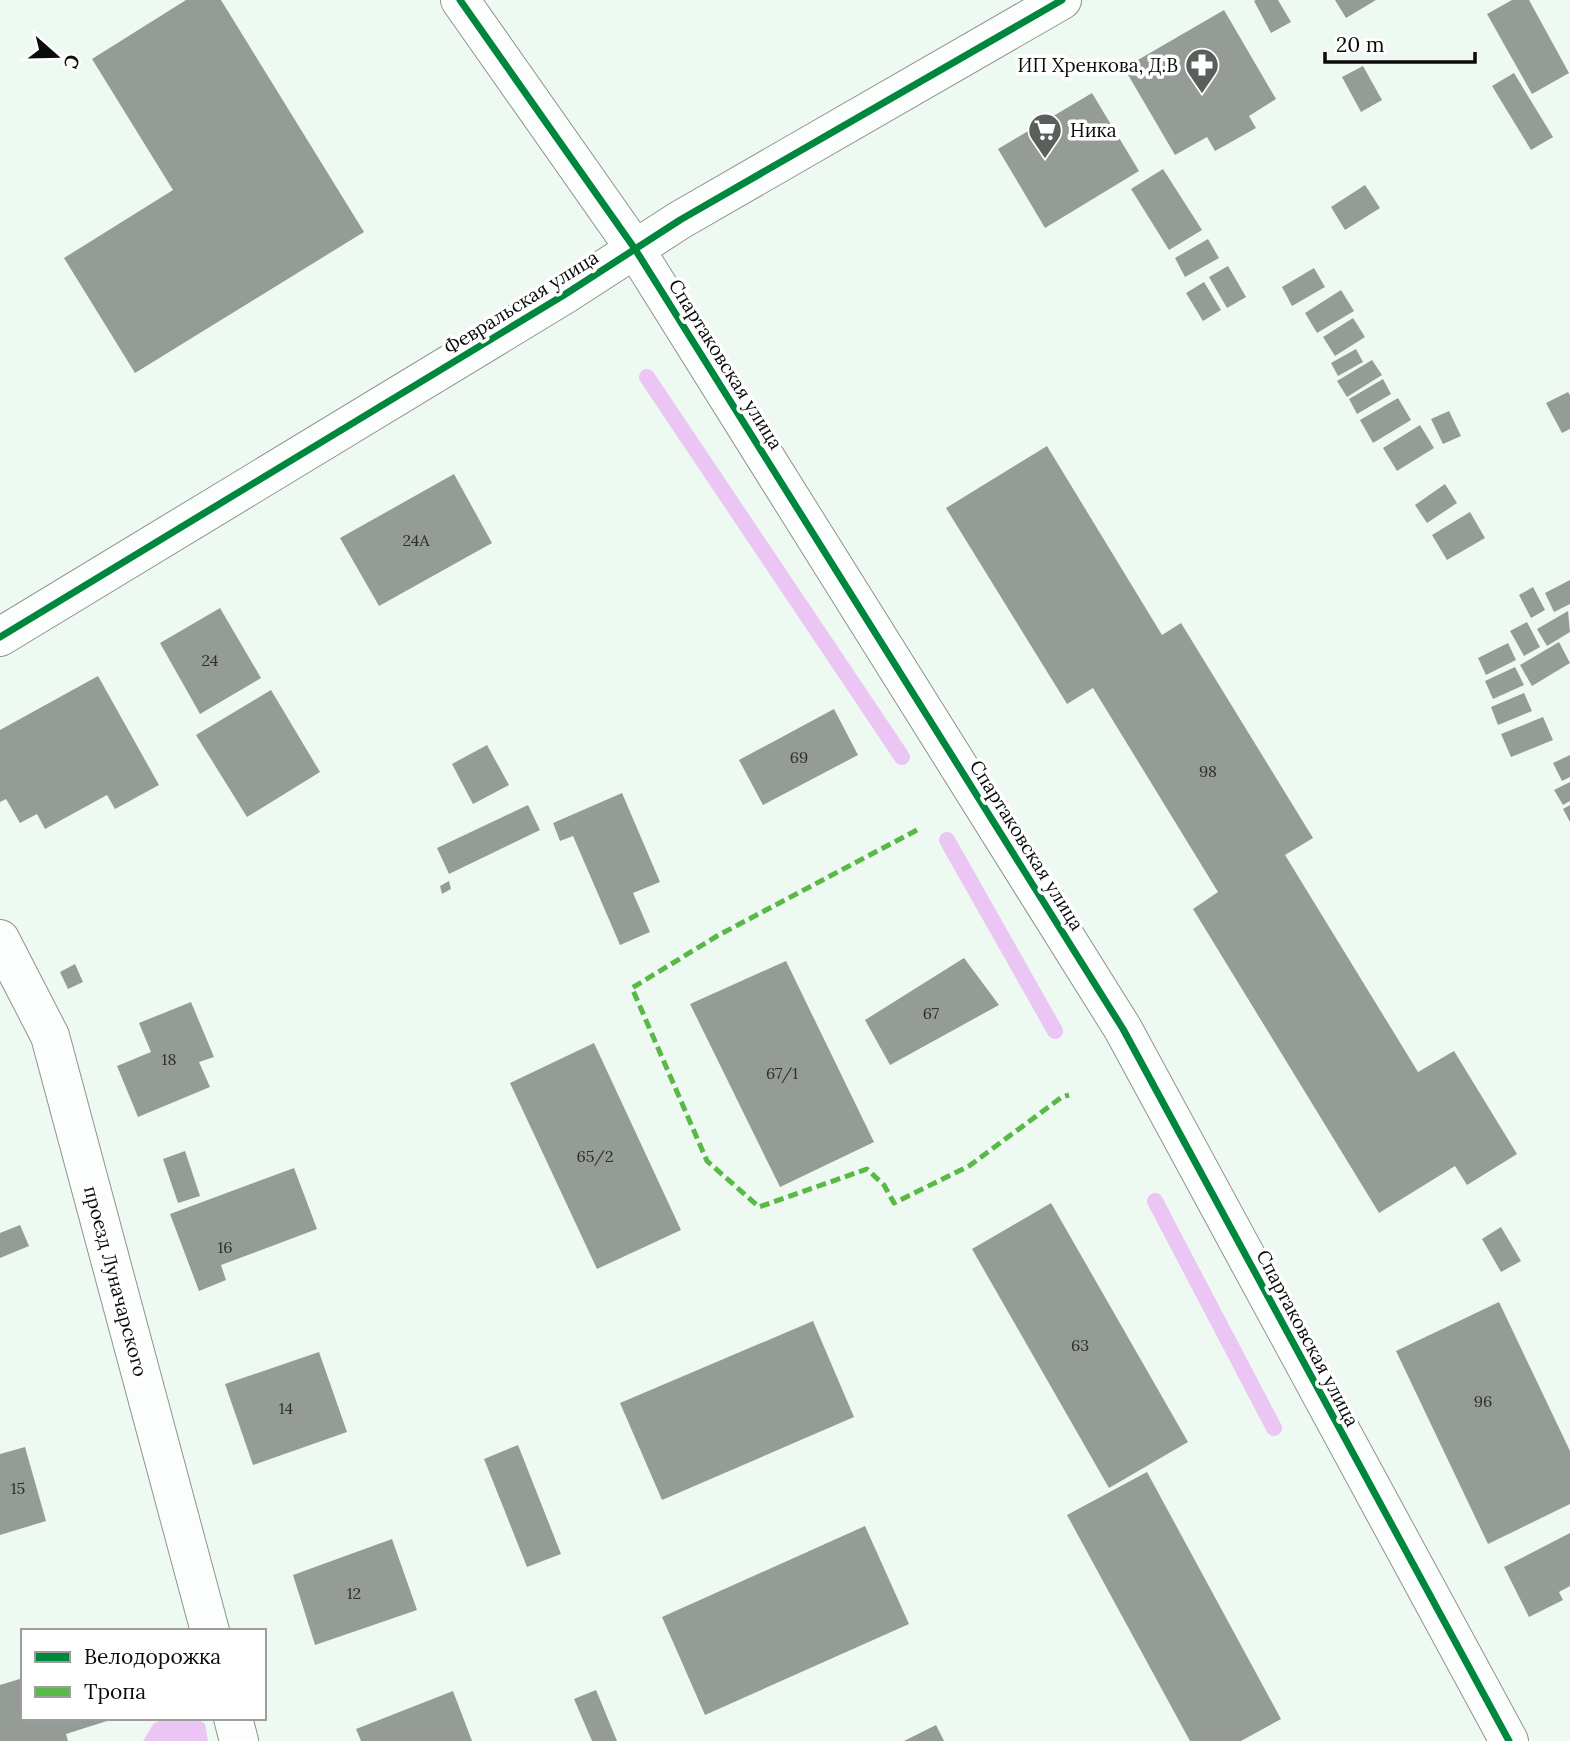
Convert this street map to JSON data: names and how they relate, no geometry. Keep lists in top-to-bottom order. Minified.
{"streets":{"street":["Февральская улица","Спартаковская улица","проезд Луначарского"]},"crossings":[["Февральская улица","Спартаковская улица"]],"places":{"pharmacy":["ИП Хренкова, Д.В"],"supermarket":["Ника"]},"house_numbers":["24А","24","69","98","67","18","67/1","65/2","16","63","96","14","15","12"],"legend":["Велодорожка","Тропа"],"scale_bar":"20 m","north":"right"}
